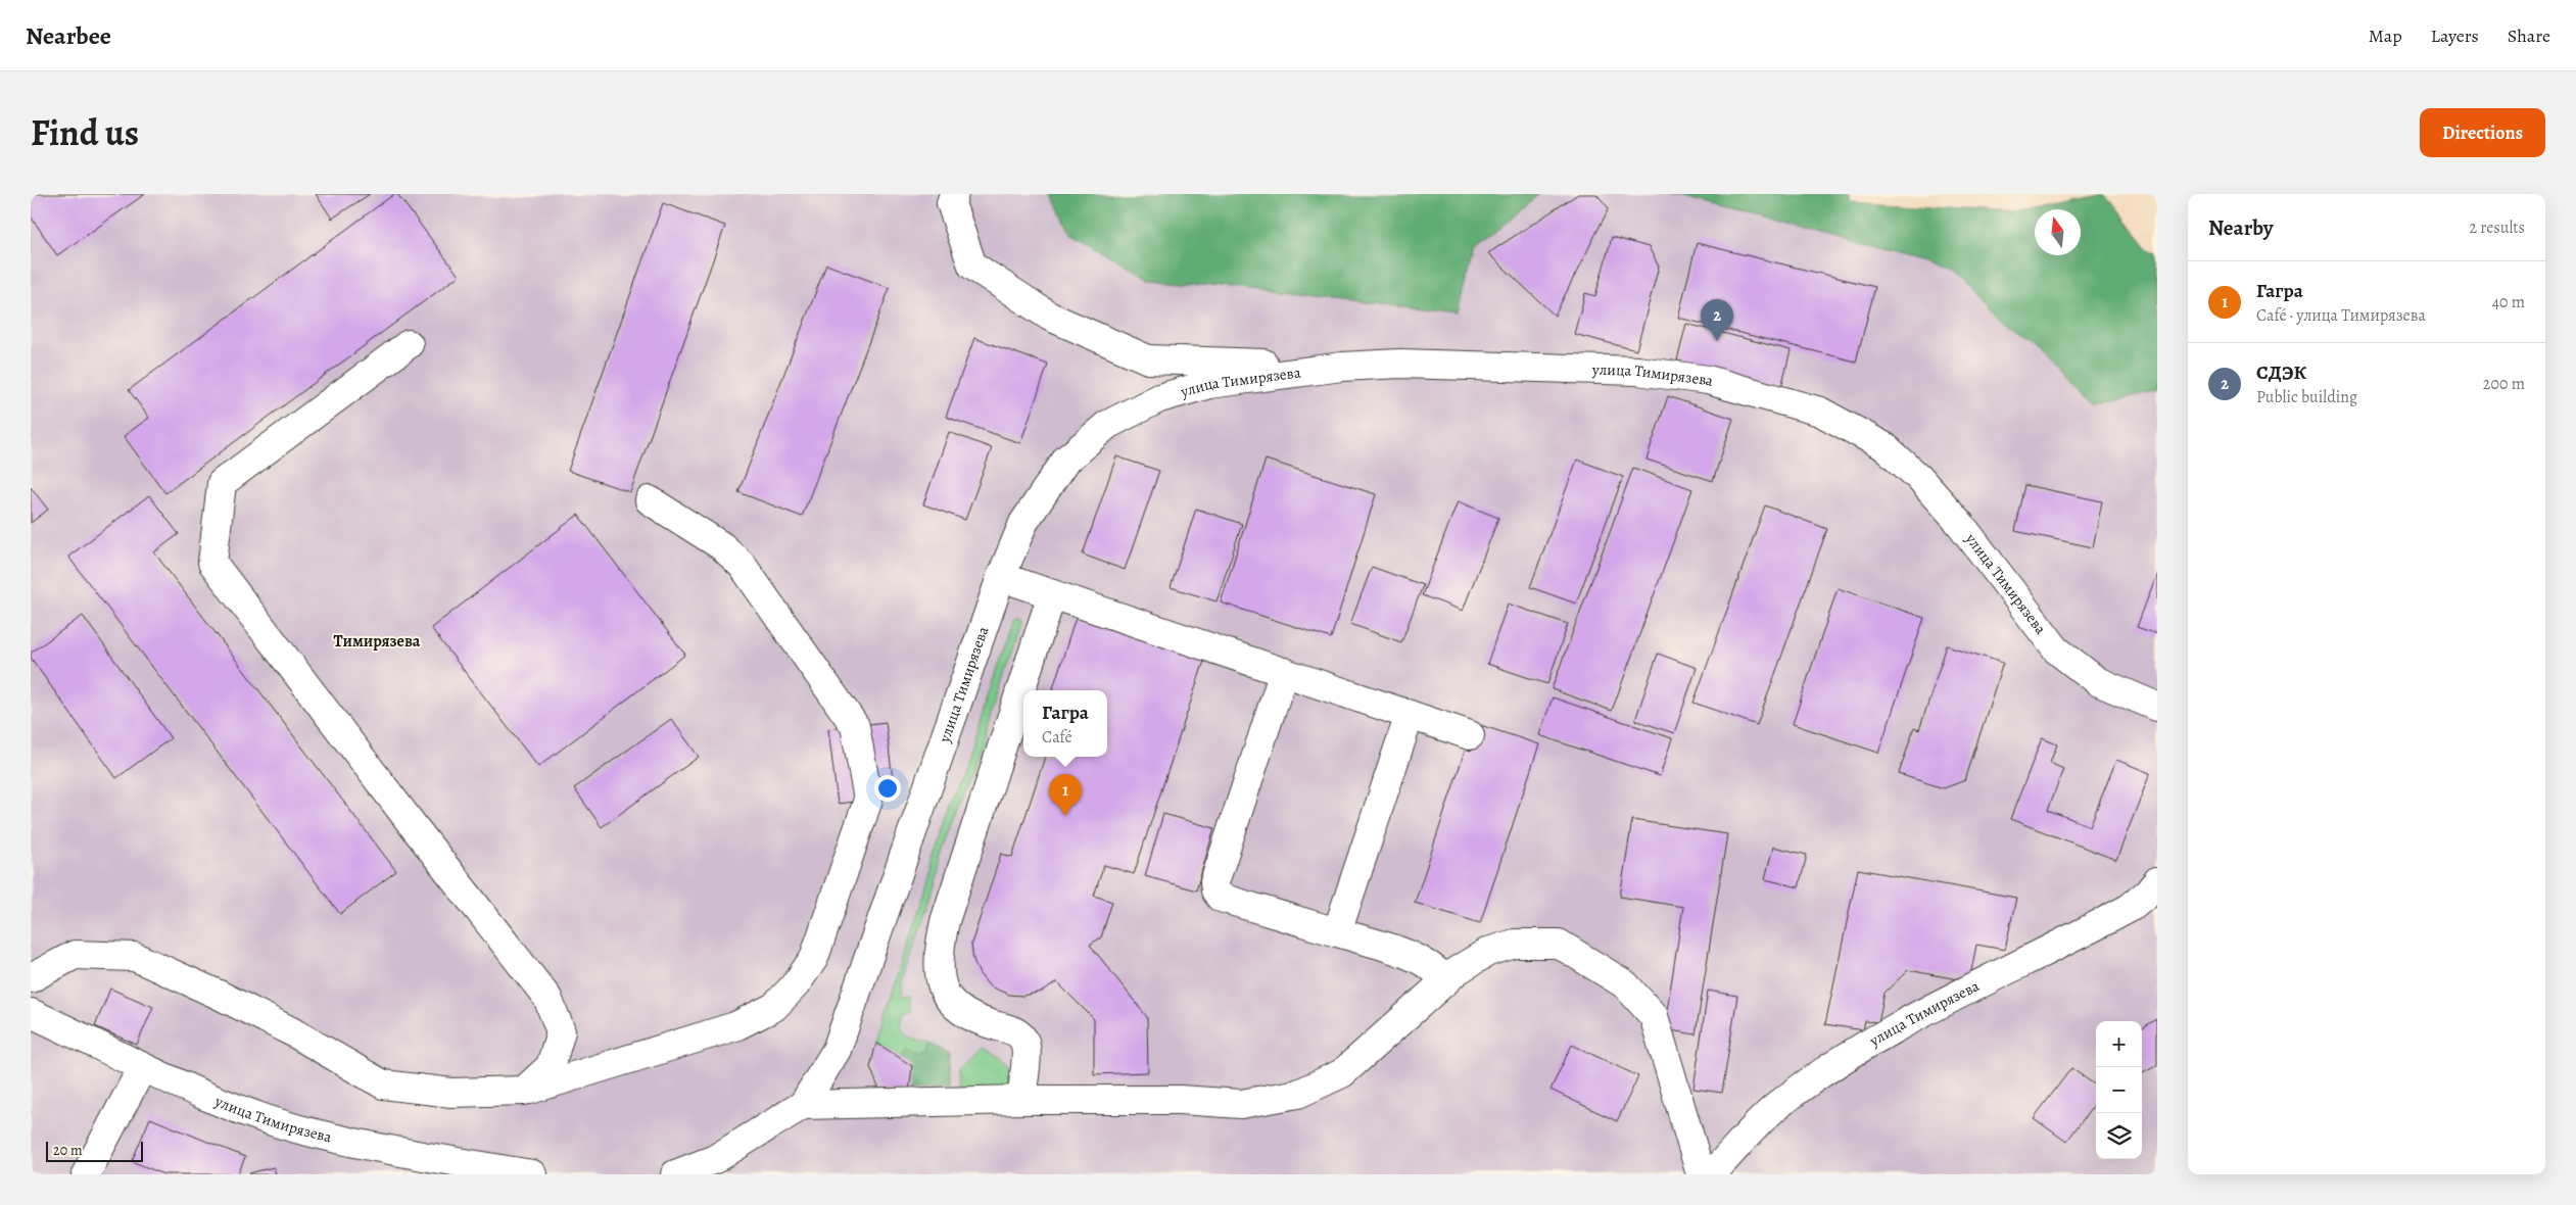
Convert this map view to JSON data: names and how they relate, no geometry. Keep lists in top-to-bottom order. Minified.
{"streets":{"street":["улица Тимирязева"]},"districts":["Тимирязева"],"scale_bar":"20 m","north":"top","page":{"header":"Nearbee","nav":["Map","Layers","Share"],"title":"Find us","buttons":"Directions","heading":["Nearby","2 results"],"list":[{"mark":"1","name":"Гагра","note":"Café · улица Тимирязева","value":"40 m"},{"mark":"2","name":"СДЭК","note":"Public building","value":"200 m"}],"pins":["2","1"],"popup":["Гагра","Café"],"map_buttons":["+","−"],"scale":"20 m"}}
